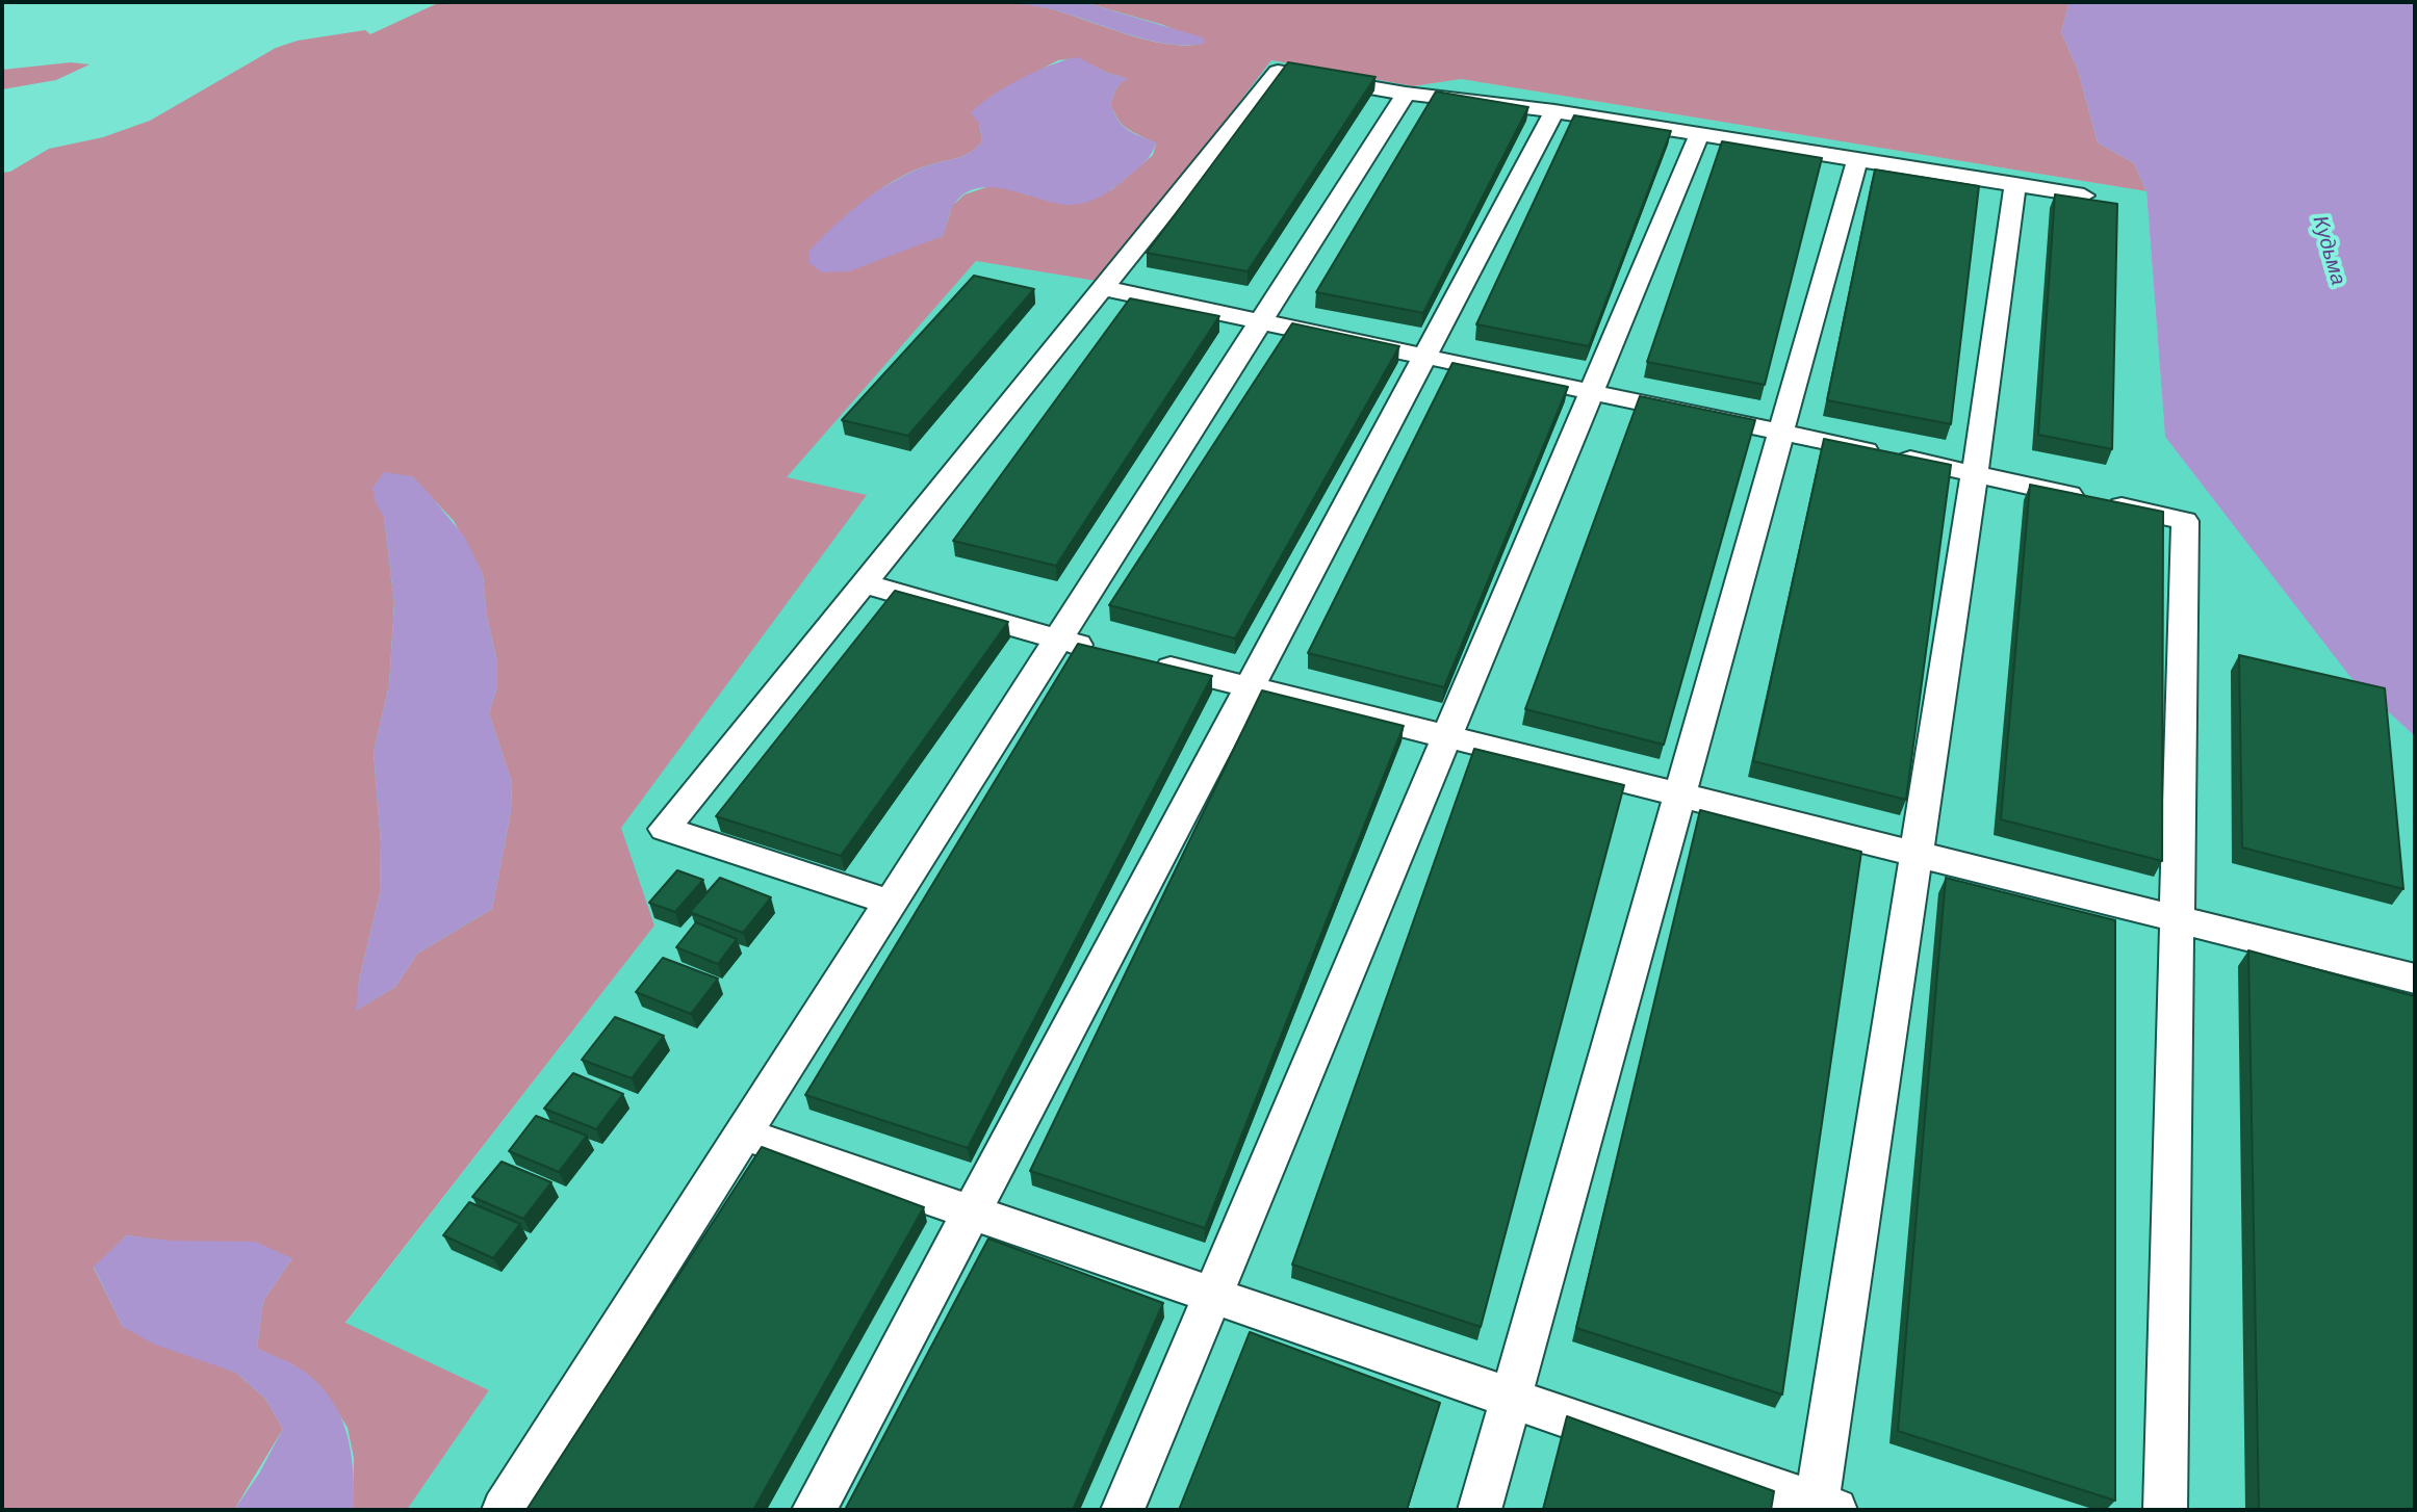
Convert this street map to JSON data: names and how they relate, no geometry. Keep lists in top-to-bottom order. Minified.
{"water":["Кудьма"]}
